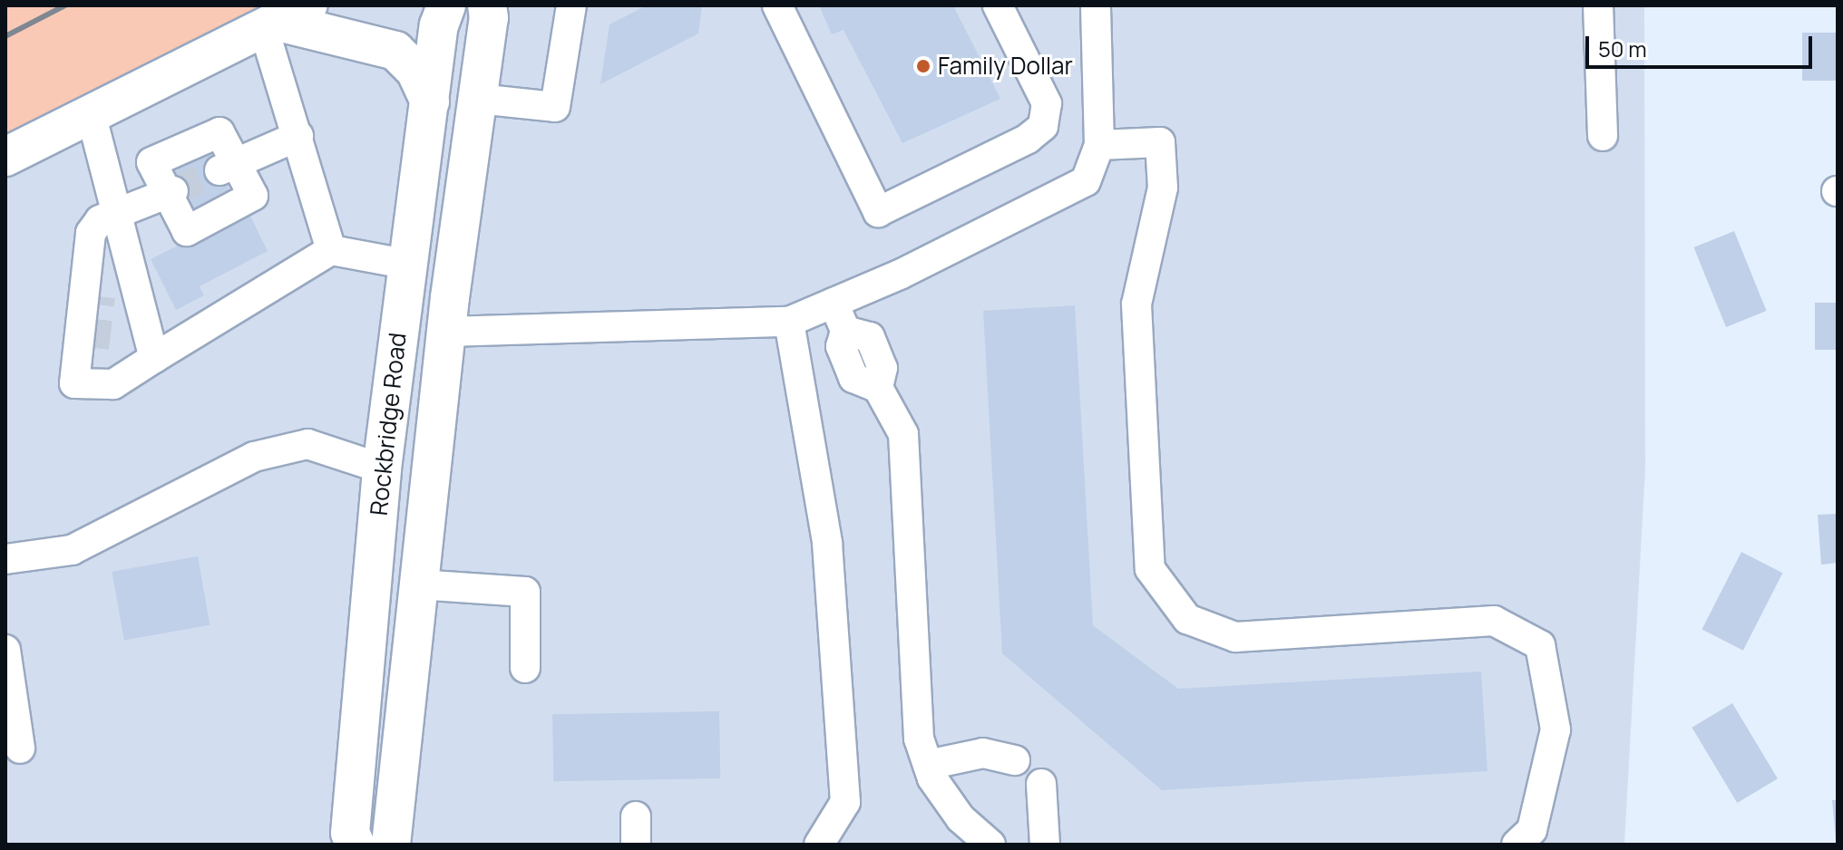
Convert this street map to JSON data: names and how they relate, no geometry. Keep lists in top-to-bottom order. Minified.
{"streets":{"main road":["Rockbridge Road"]},"places":["Family Dollar"],"scale_bar":"50 m"}
